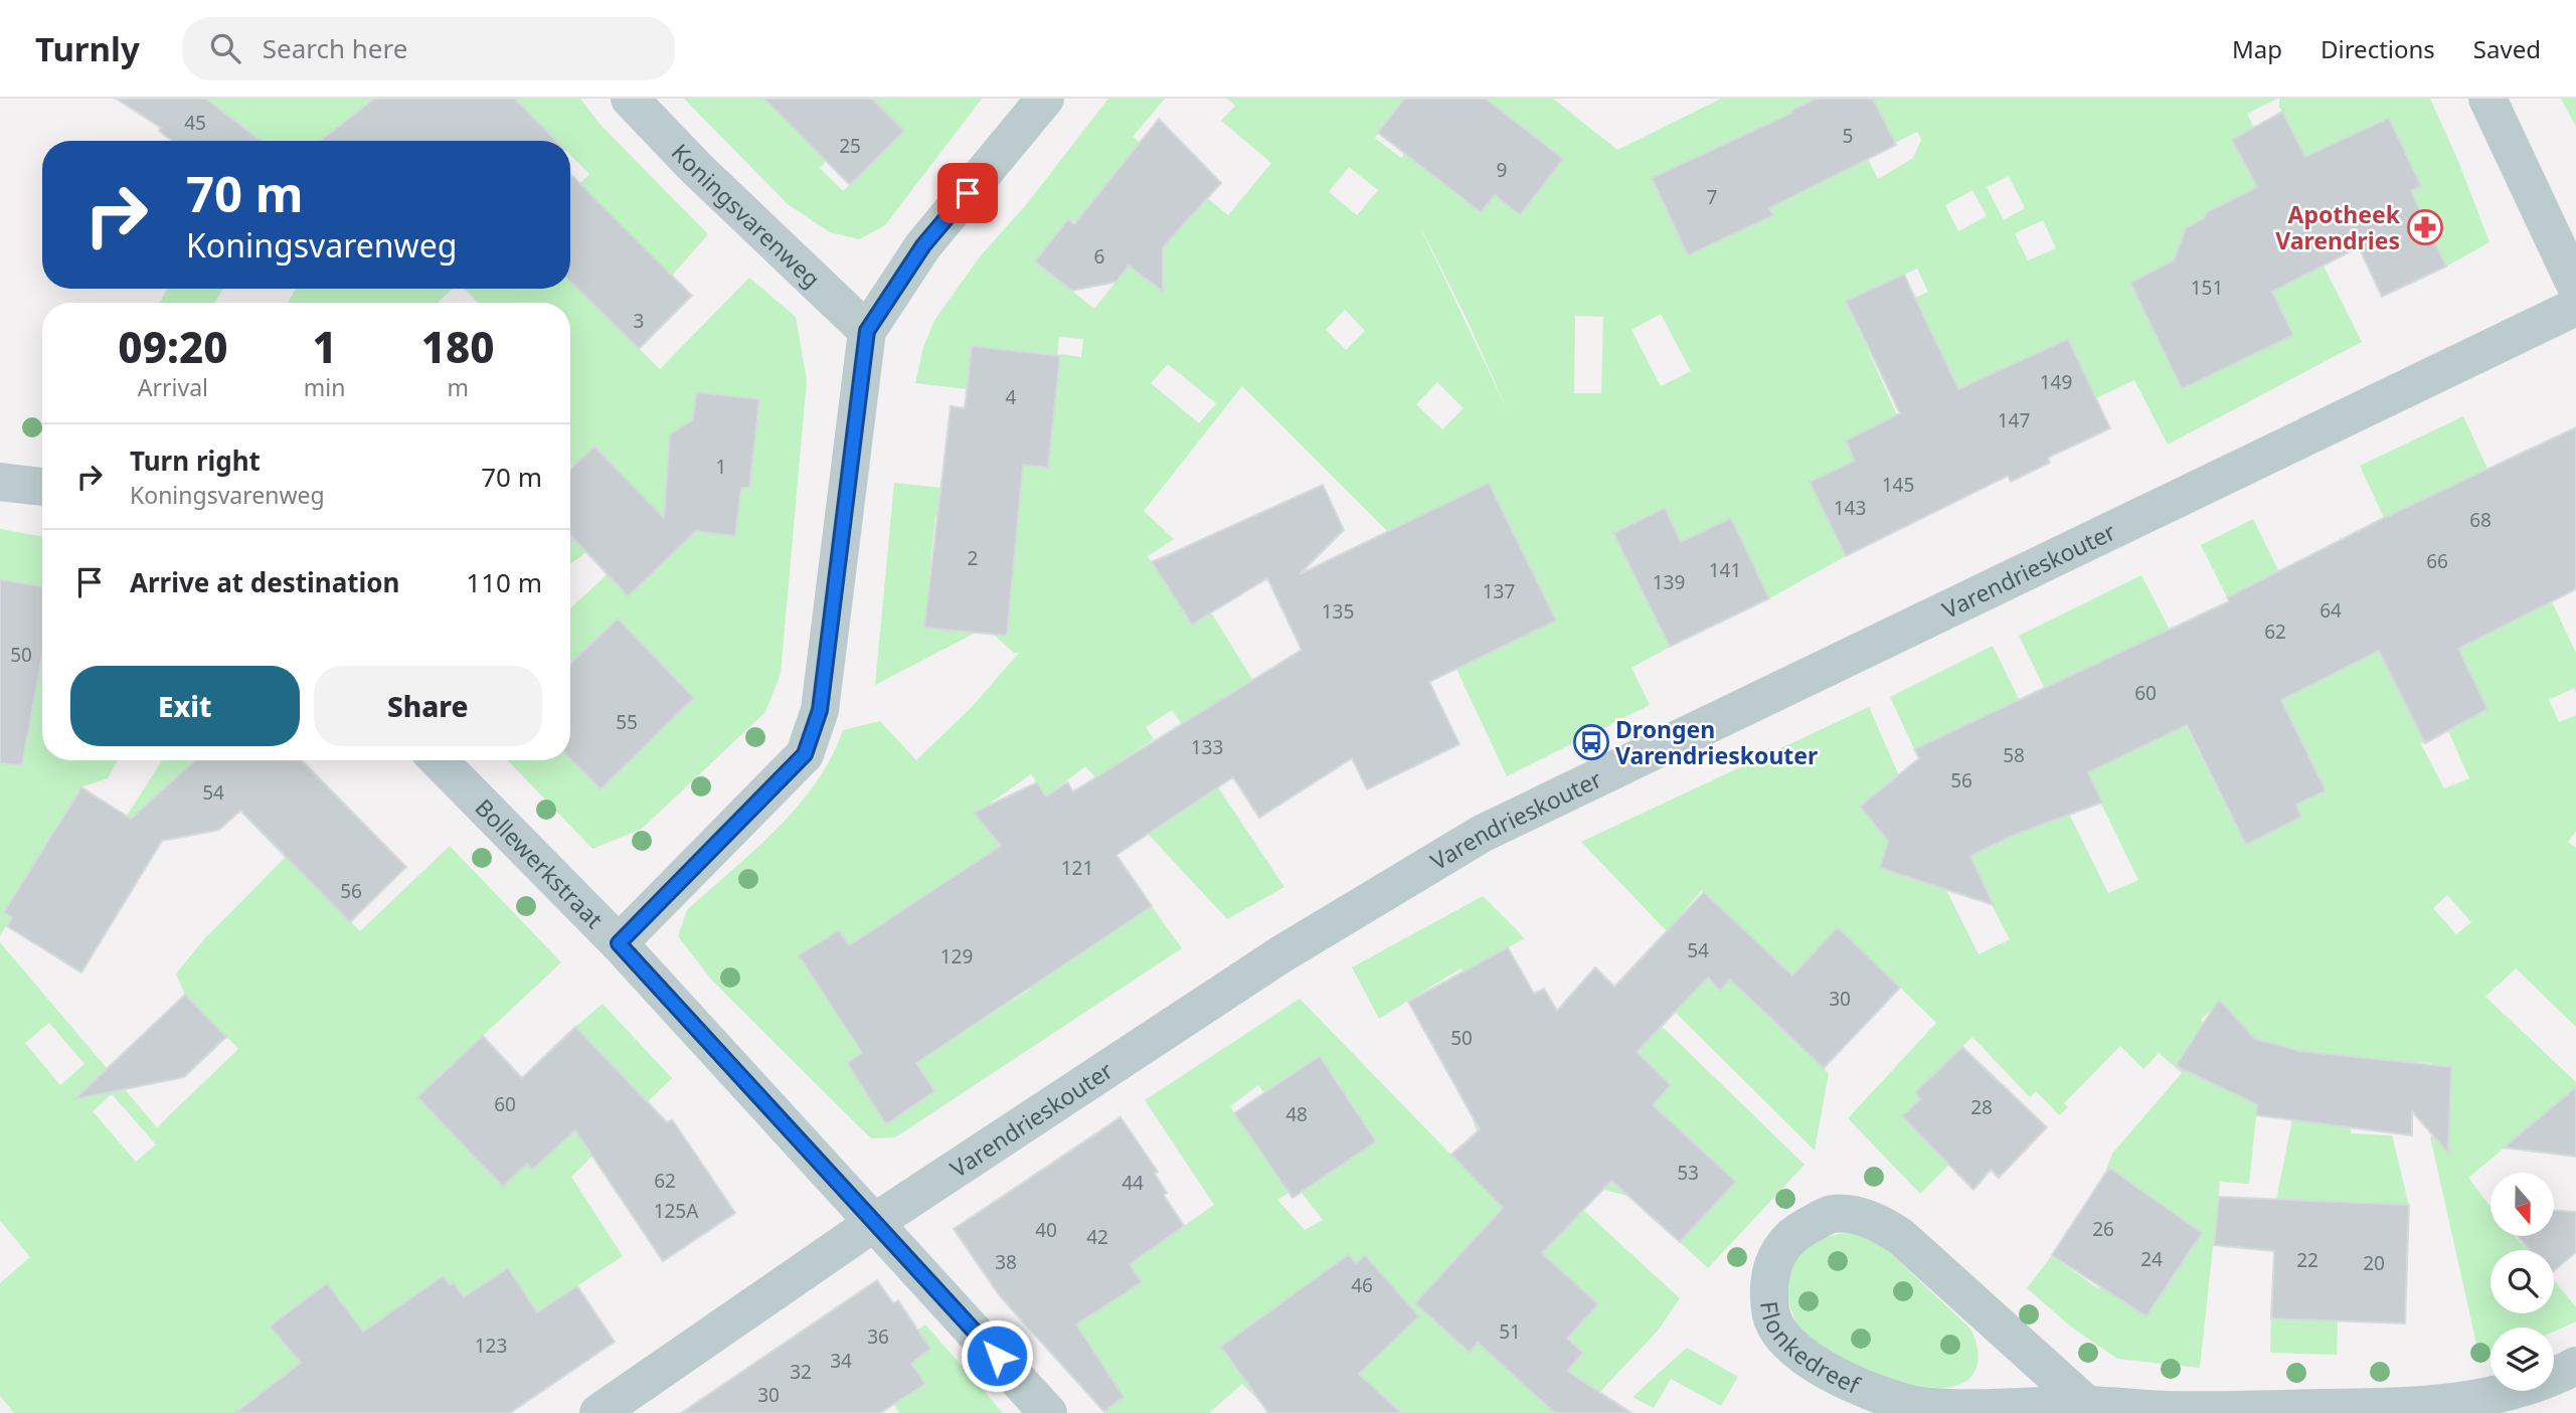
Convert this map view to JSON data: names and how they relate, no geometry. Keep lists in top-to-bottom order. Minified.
{"streets":{"street":["Koningsvarenweg","Varendrieskouter","Bollewerkstraat","Flonkedreef"]},"crossings":[["Varendrieskouter","Bollewerkstraat"]],"places":{"pharmacy":["Apotheek Varendries"],"bus stop":["Drongen Varendrieskouter"]},"house_numbers":["45","5","25","9","7","6","151","3","149","4","147","1","145","143","68","2","66","141","139","137","64","135","62","50","60","55","133","58","56","54","121","56","54","129","30","50","60","28","48","53","62","44","125A","26","40","42","24","22","38","20","46","51","36","123","34","32","30"],"north":"bottom","page":{"header":"Turnly","search":"Search here","nav":["Map","Directions","Saved"],"turn":["70 m","Koningsvarenweg"],"eta":["09:20","Arrival","1","min","180","m"],"list":[{"name":"Turn right","note":"Koningsvarenweg","value":"70 m"},{"name":"Arrive at destination","value":"110 m"}],"buttons":["Exit","Share"]}}
